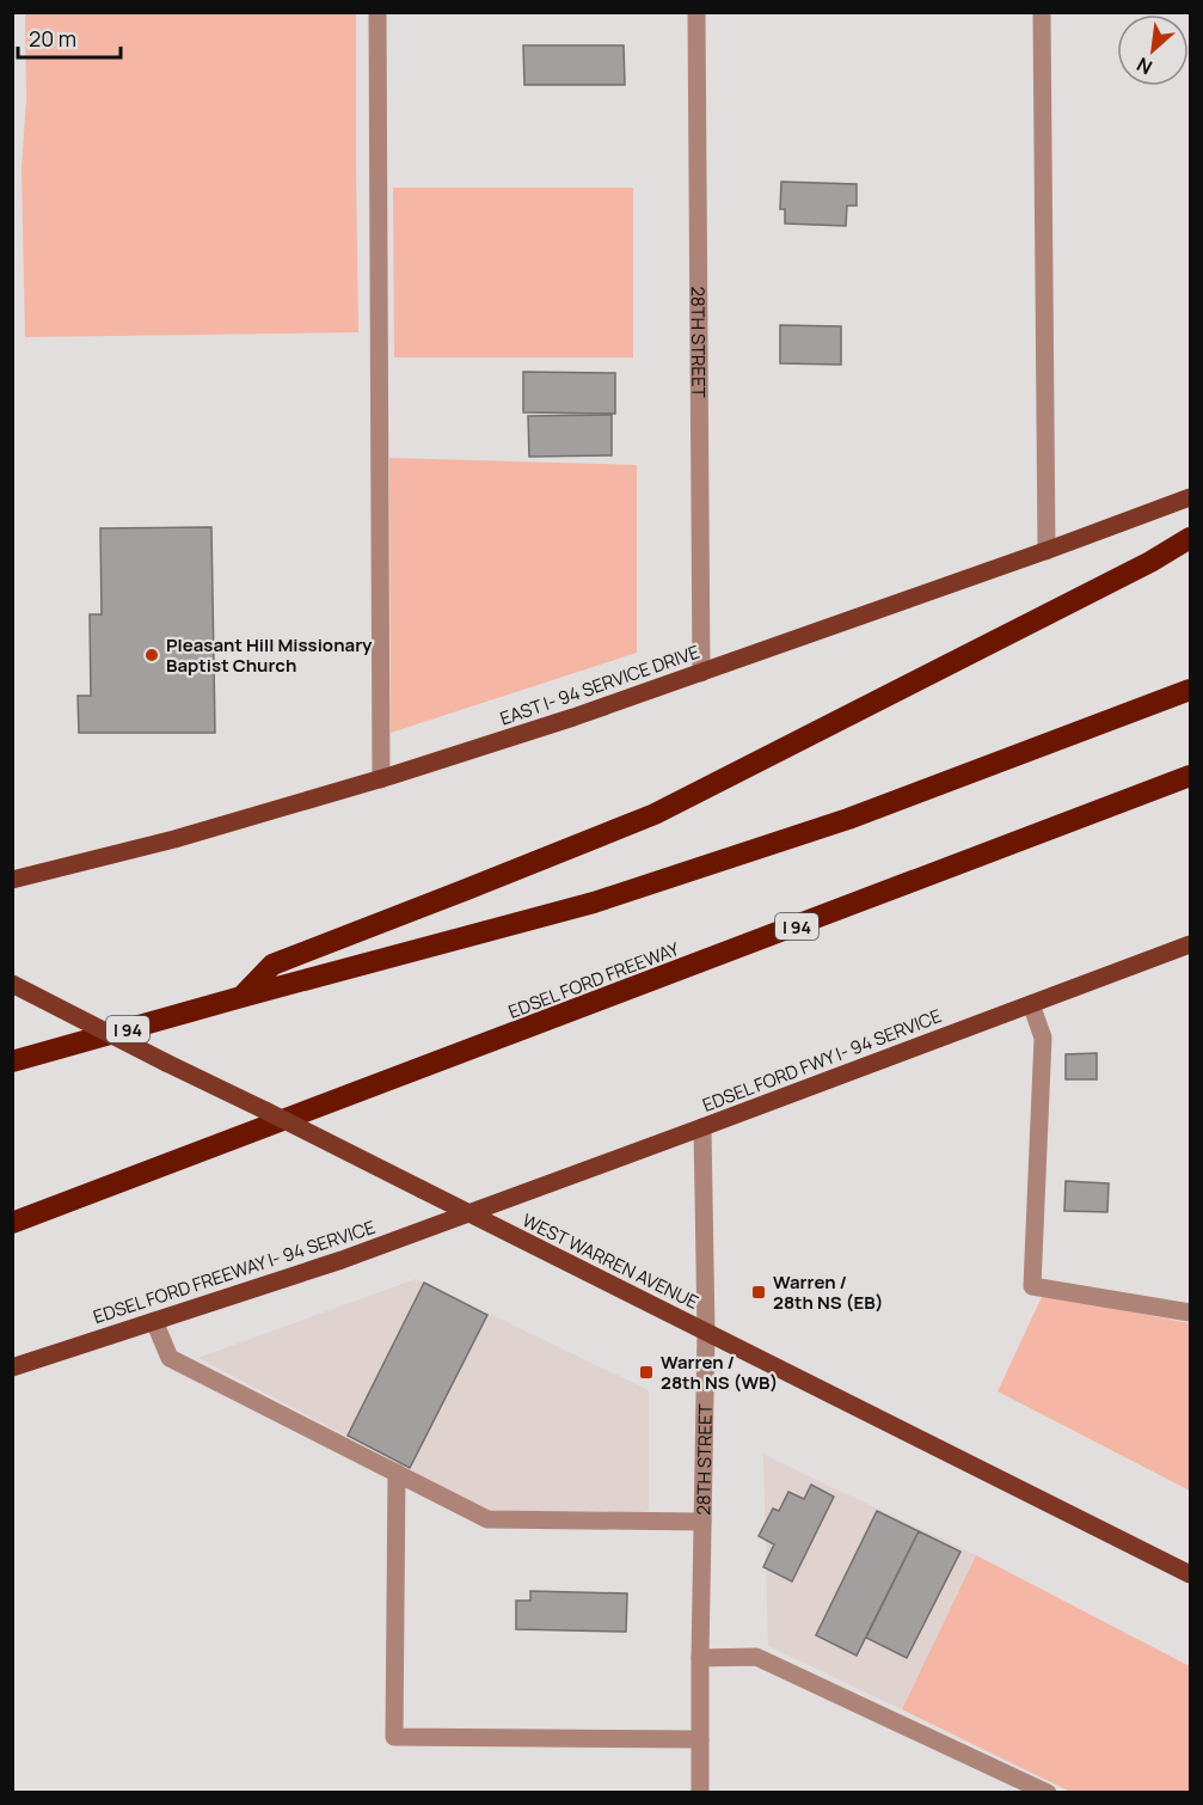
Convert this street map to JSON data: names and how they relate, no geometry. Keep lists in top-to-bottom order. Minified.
{"streets":{"highway":["I 94","EDSEL FORD FREEWAY"],"main road":["EAST I- 94 SERVICE DRIVE","EDSEL FORD FWY I- 94 SERVICE","WEST WARREN AVENUE","EDSEL FORD FREEWAY I- 94 SERVICE"],"street":["28TH STREET"]},"crossings":[["28TH STREET","EAST I- 94 SERVICE DRIVE"],["28TH STREET","EDSEL FORD FWY I- 94 SERVICE"],["28TH STREET","WEST WARREN AVENUE"],["EDSEL FORD FWY I- 94 SERVICE","WEST WARREN AVENUE"],["EDSEL FORD FWY I- 94 SERVICE","EDSEL FORD FREEWAY I- 94 SERVICE"],["WEST WARREN AVENUE","EDSEL FORD FREEWAY I- 94 SERVICE"]],"places":{"other":["Pleasant Hill Missionary Baptist Church"],"transit":["Warren / 28th NS (EB)","Warren / 28th NS (WB)"]},"scale_bar":"20 m","north":"bottom left"}
